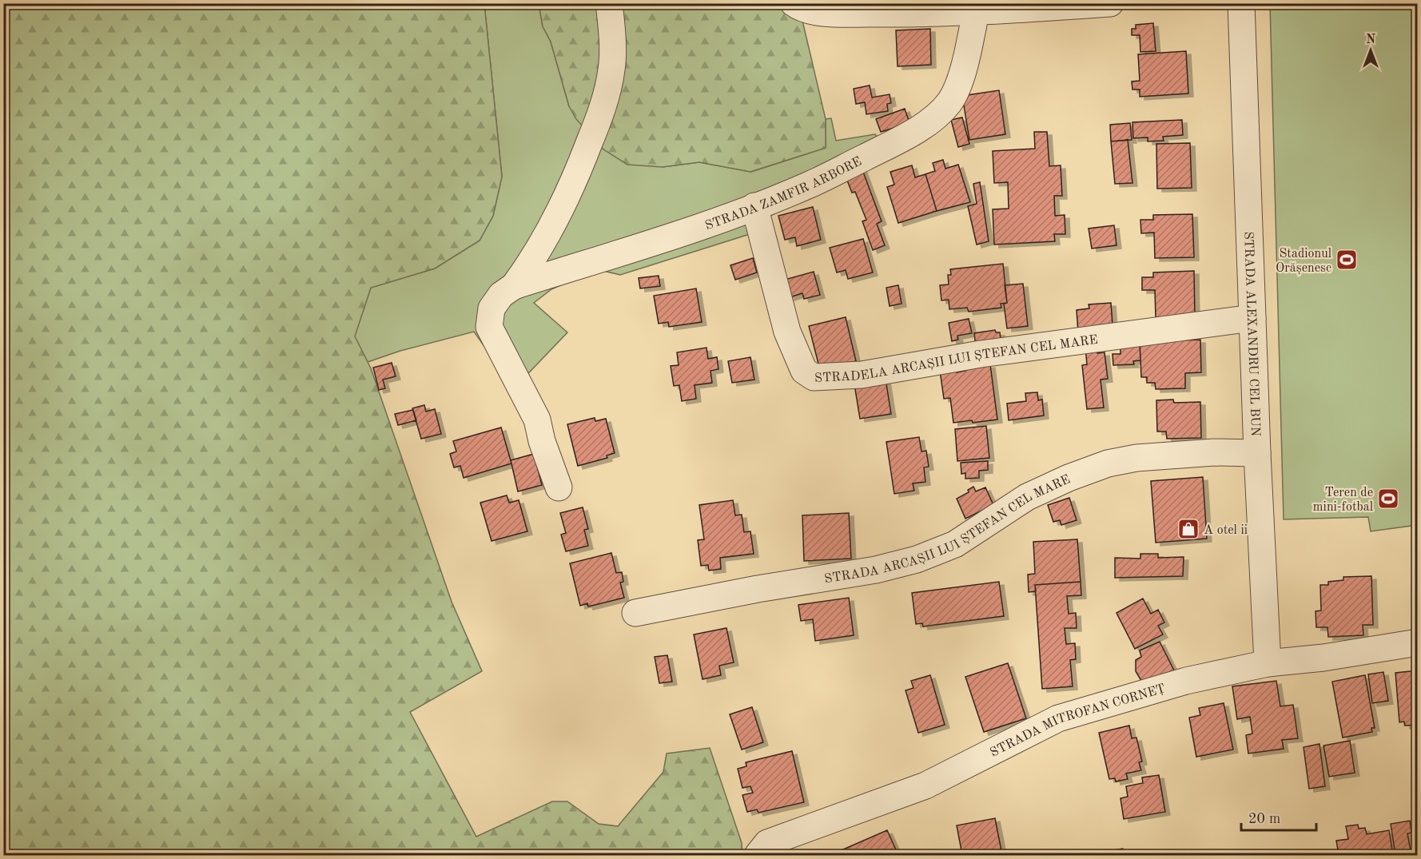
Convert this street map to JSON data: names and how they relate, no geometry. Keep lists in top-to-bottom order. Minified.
{"streets":{"street":["STRADA ZAMFIR ARBORE","STRADA ALEXANDRU CEL BUN","STRADELA ARCAȘII LUI ȘTEFAN CEL MARE","STRADA ARCAȘII LUI ȘTEFAN CEL MARE","STRADA MITROFAN CORNEȚ"]},"crossings":[["STRADA ZAMFIR ARBORE","STRADELA ARCAȘII LUI ȘTEFAN CEL MARE"],["STRADA ALEXANDRU CEL BUN","STRADELA ARCAȘII LUI ȘTEFAN CEL MARE"],["STRADA ALEXANDRU CEL BUN","STRADA ARCAȘII LUI ȘTEFAN CEL MARE"],["STRADA ALEXANDRU CEL BUN","STRADA MITROFAN CORNEȚ"]],"places":{"sports":["Stadionul Orășenesc","Teren de mini-fotbal"],"shop":["A otel ii"]},"scale_bar":"20 m","north":"top"}
